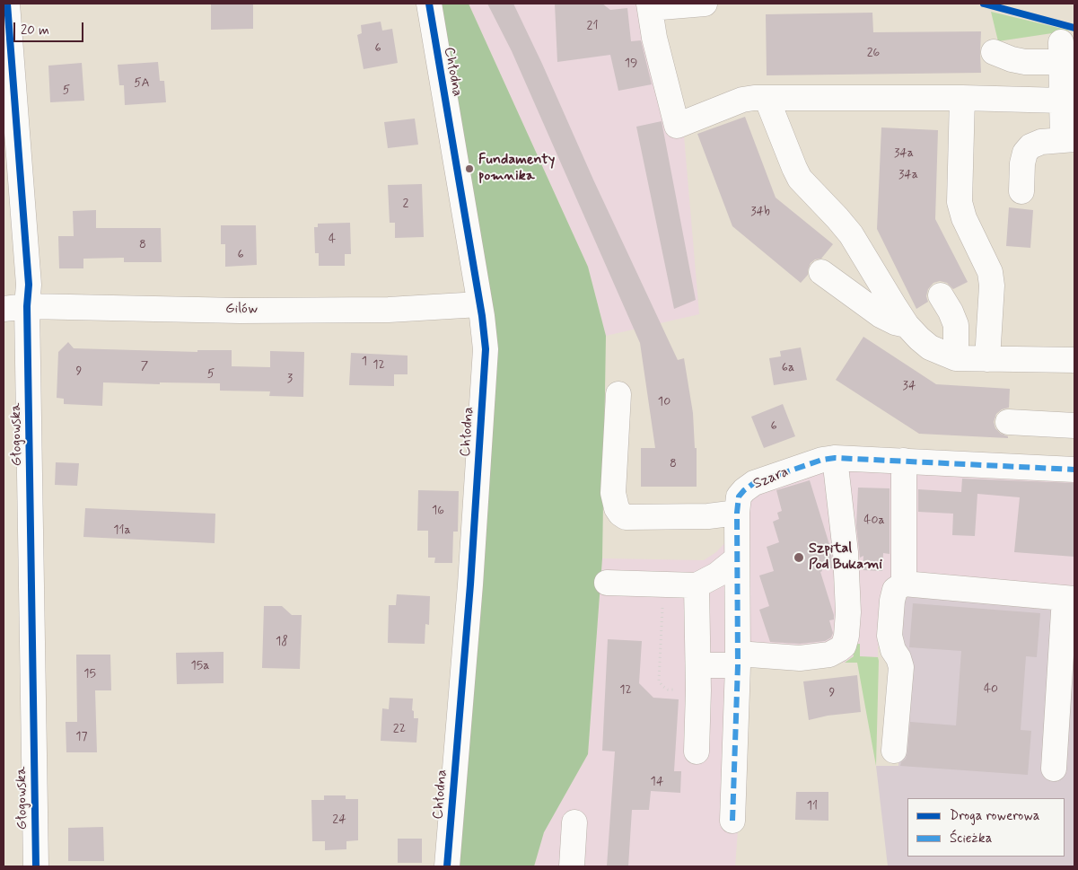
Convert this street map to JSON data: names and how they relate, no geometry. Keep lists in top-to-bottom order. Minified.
{"streets":{"street":["Chłodna","Gilów","Głogowska","Szara"]},"crossings":[["Chłodna","Gilów"],["Gilów","Głogowska"]],"places":["Fundamenty pomnika","Szpital Pod Bukami"],"house_numbers":["21","6","26","19","5A","5","34a","34a","2","34b","4","8","6","1","12","7","6a","9","5","3","34","10","6","8","16","40a","11a","18","15a","15","40","12","9","22","17","14","11","24"],"legend":["Droga rowerowa","Ścieżka"],"scale_bar":"20 m"}
